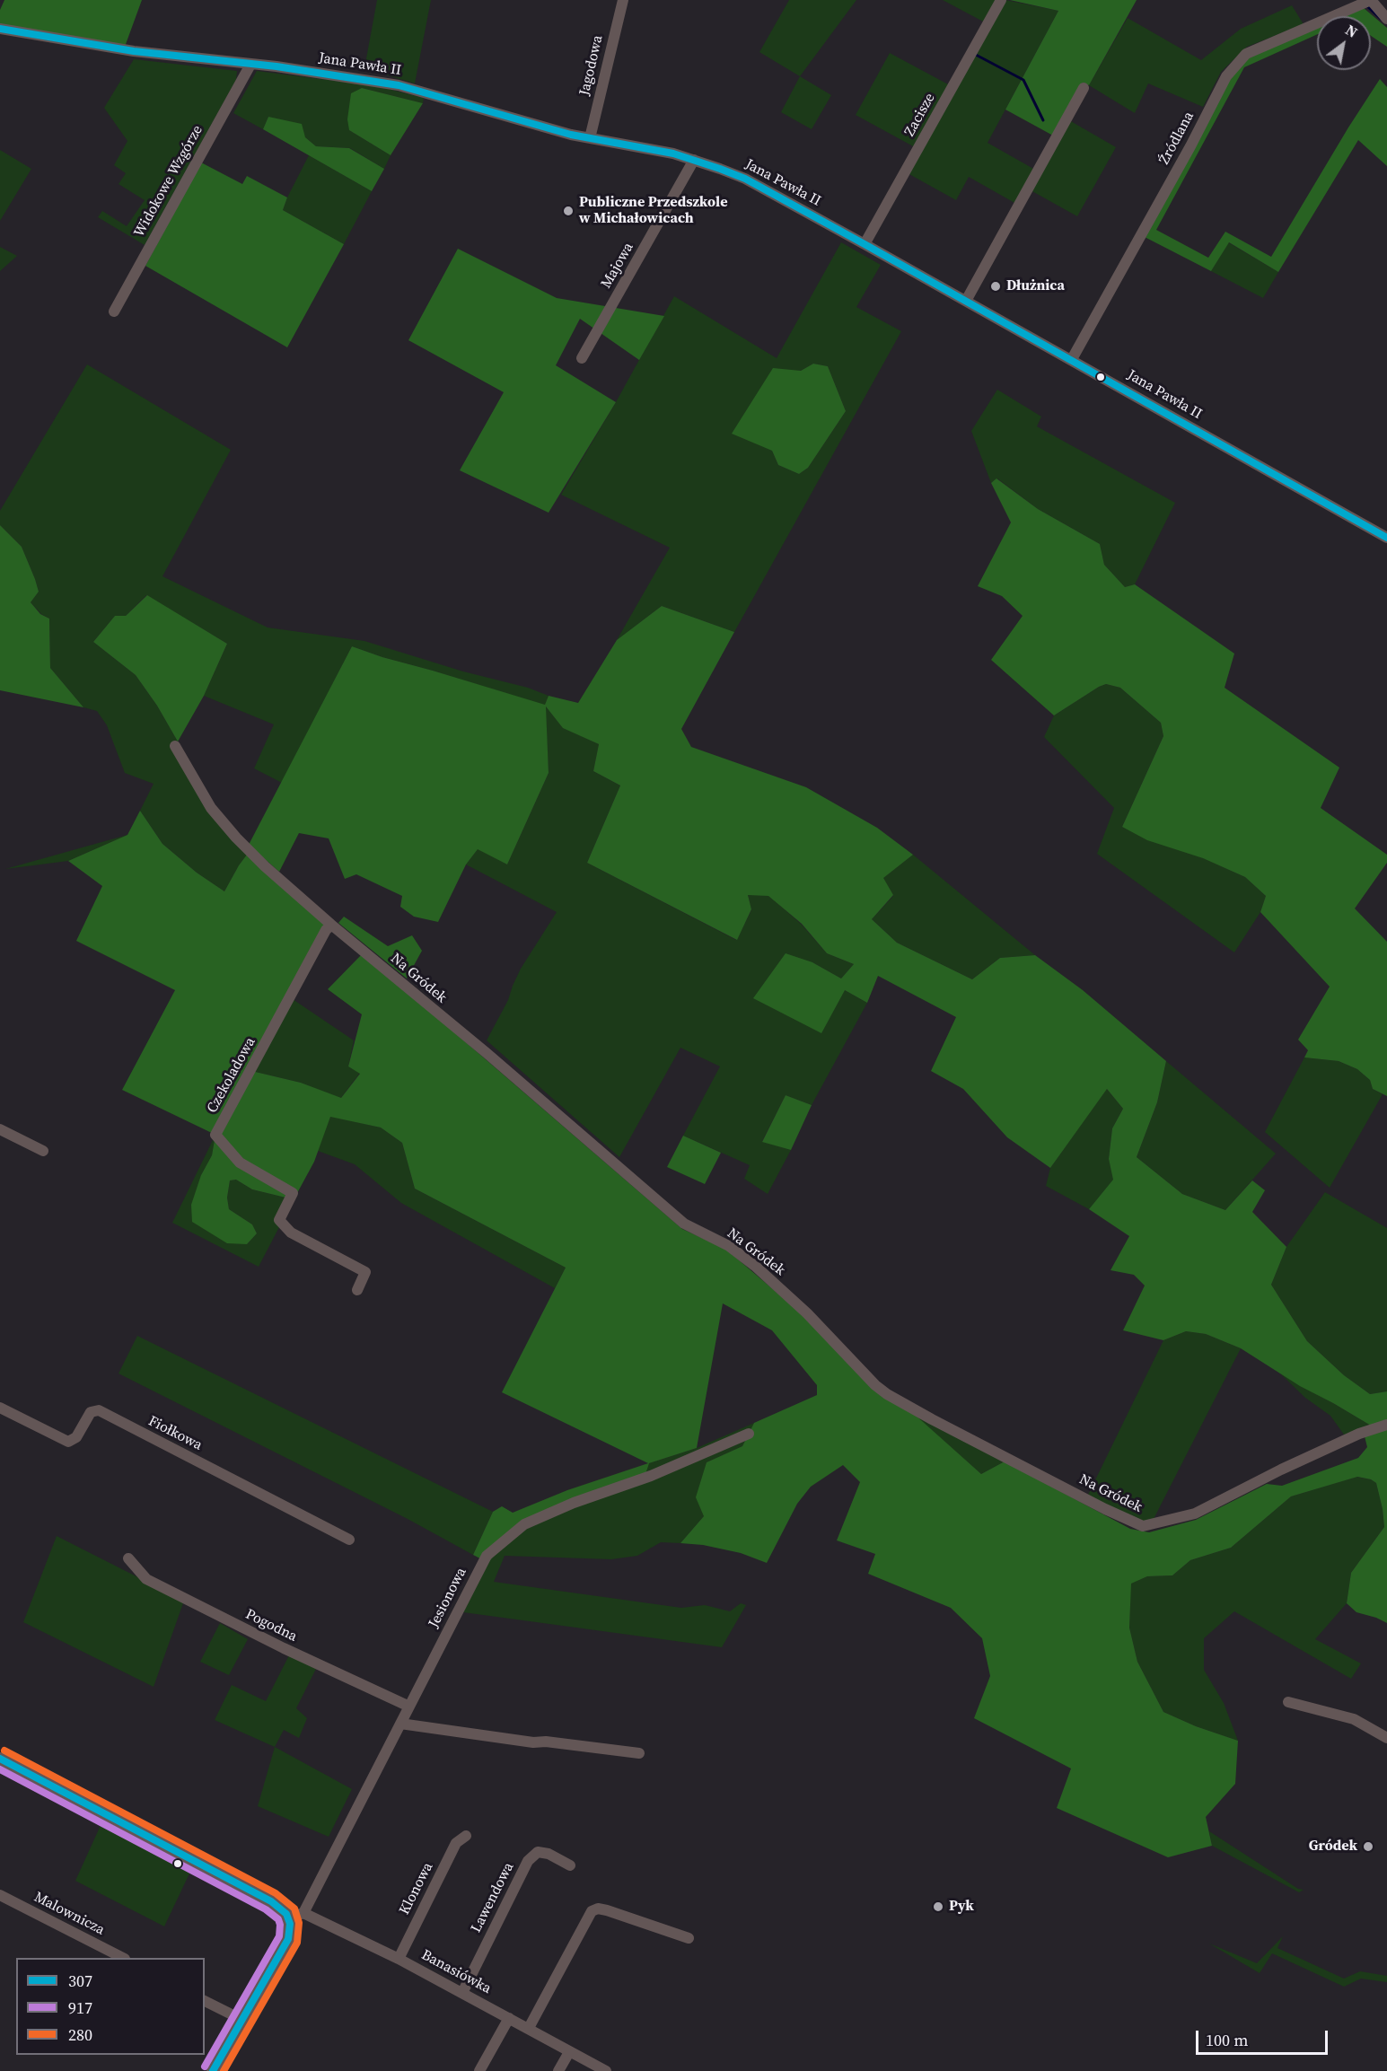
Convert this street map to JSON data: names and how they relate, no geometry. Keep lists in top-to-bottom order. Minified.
{"streets":{"street":["Jana Pawła II","Jagodowa","Zacisze","Źródlana","Widokowe Wzgórze","Majowa","Na Gródek","Czekoladowa","Fiołkowa","Jesionowa","Pogodna","Klonowa","Lawendowa","Malownicza","Banasiówka"]},"crossings":[["Jana Pawła II","Jagodowa"],["Jana Pawła II","Zacisze"],["Jana Pawła II","Źródlana"],["Jana Pawła II","Widokowe Wzgórze"],["Jana Pawła II","Majowa"],["Na Gródek","Czekoladowa"],["Jesionowa","Pogodna"],["Jesionowa","Banasiówka"],["Klonowa","Banasiówka"],["Lawendowa","Banasiówka"]],"places":["Publiczne Przedszkole w Michałowicach","Dłużnica","Gródek","Pyk"],"lines":["transit line 307","transit line 280","transit line 917"],"legend":["307","917","280"],"scale_bar":"100 m","north":"top right"}
